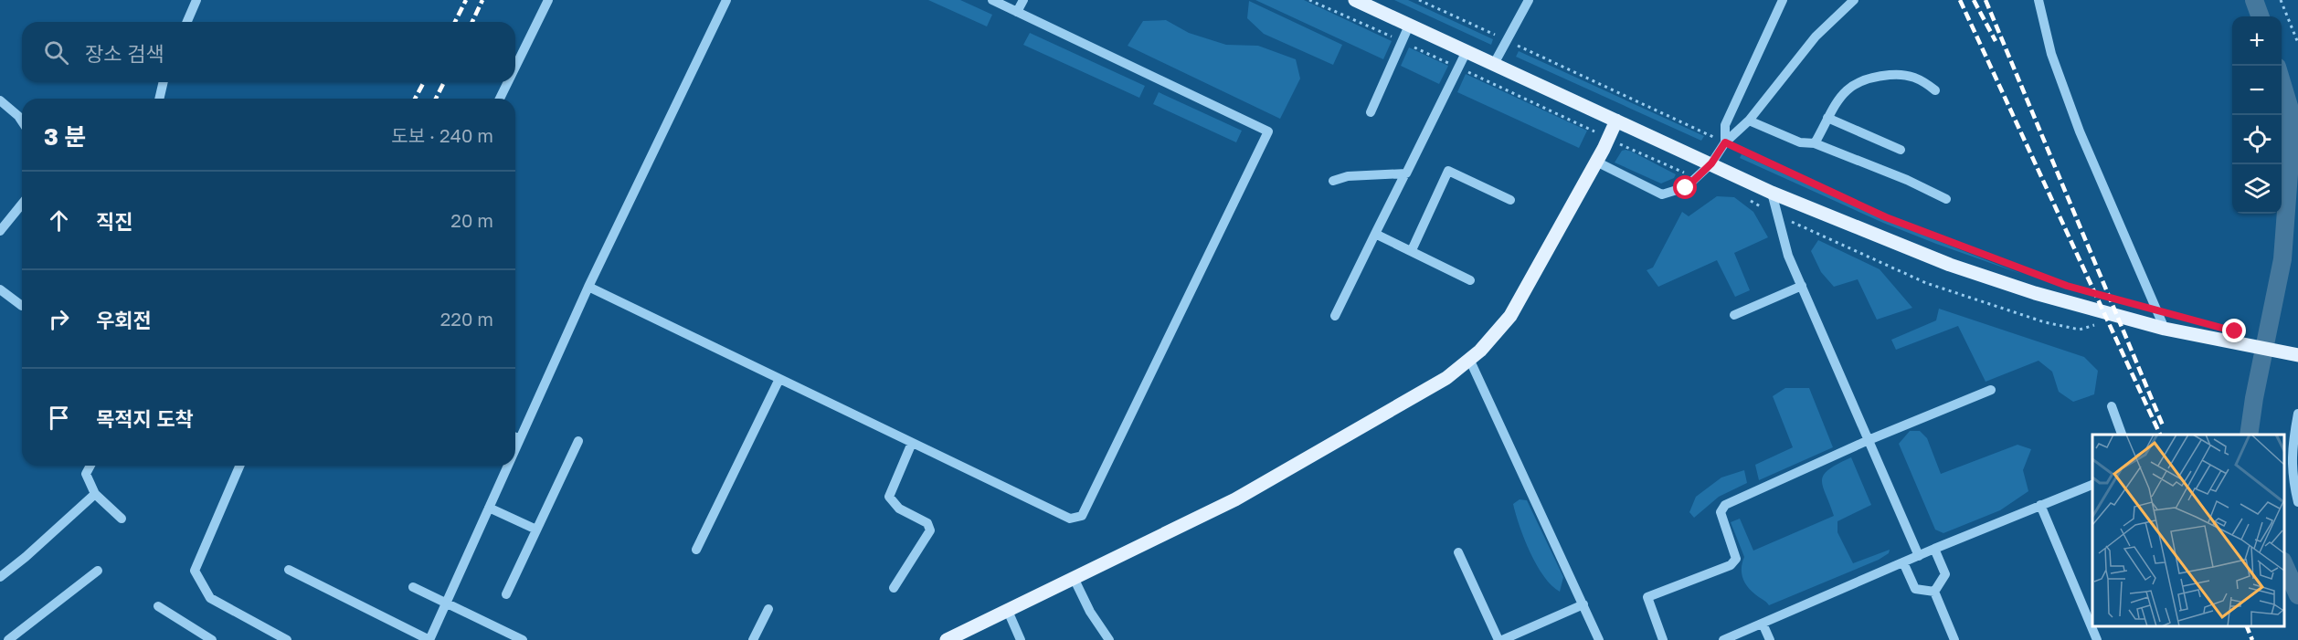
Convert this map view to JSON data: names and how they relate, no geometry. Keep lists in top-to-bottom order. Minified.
{"page":{"map_buttons":["+","−"],"search":"장소 검색","heading":["3 분","도보 · 240 m"],"list":[["직진","20 m"],["우회전","220 m"],"목적지 도착"]}}
